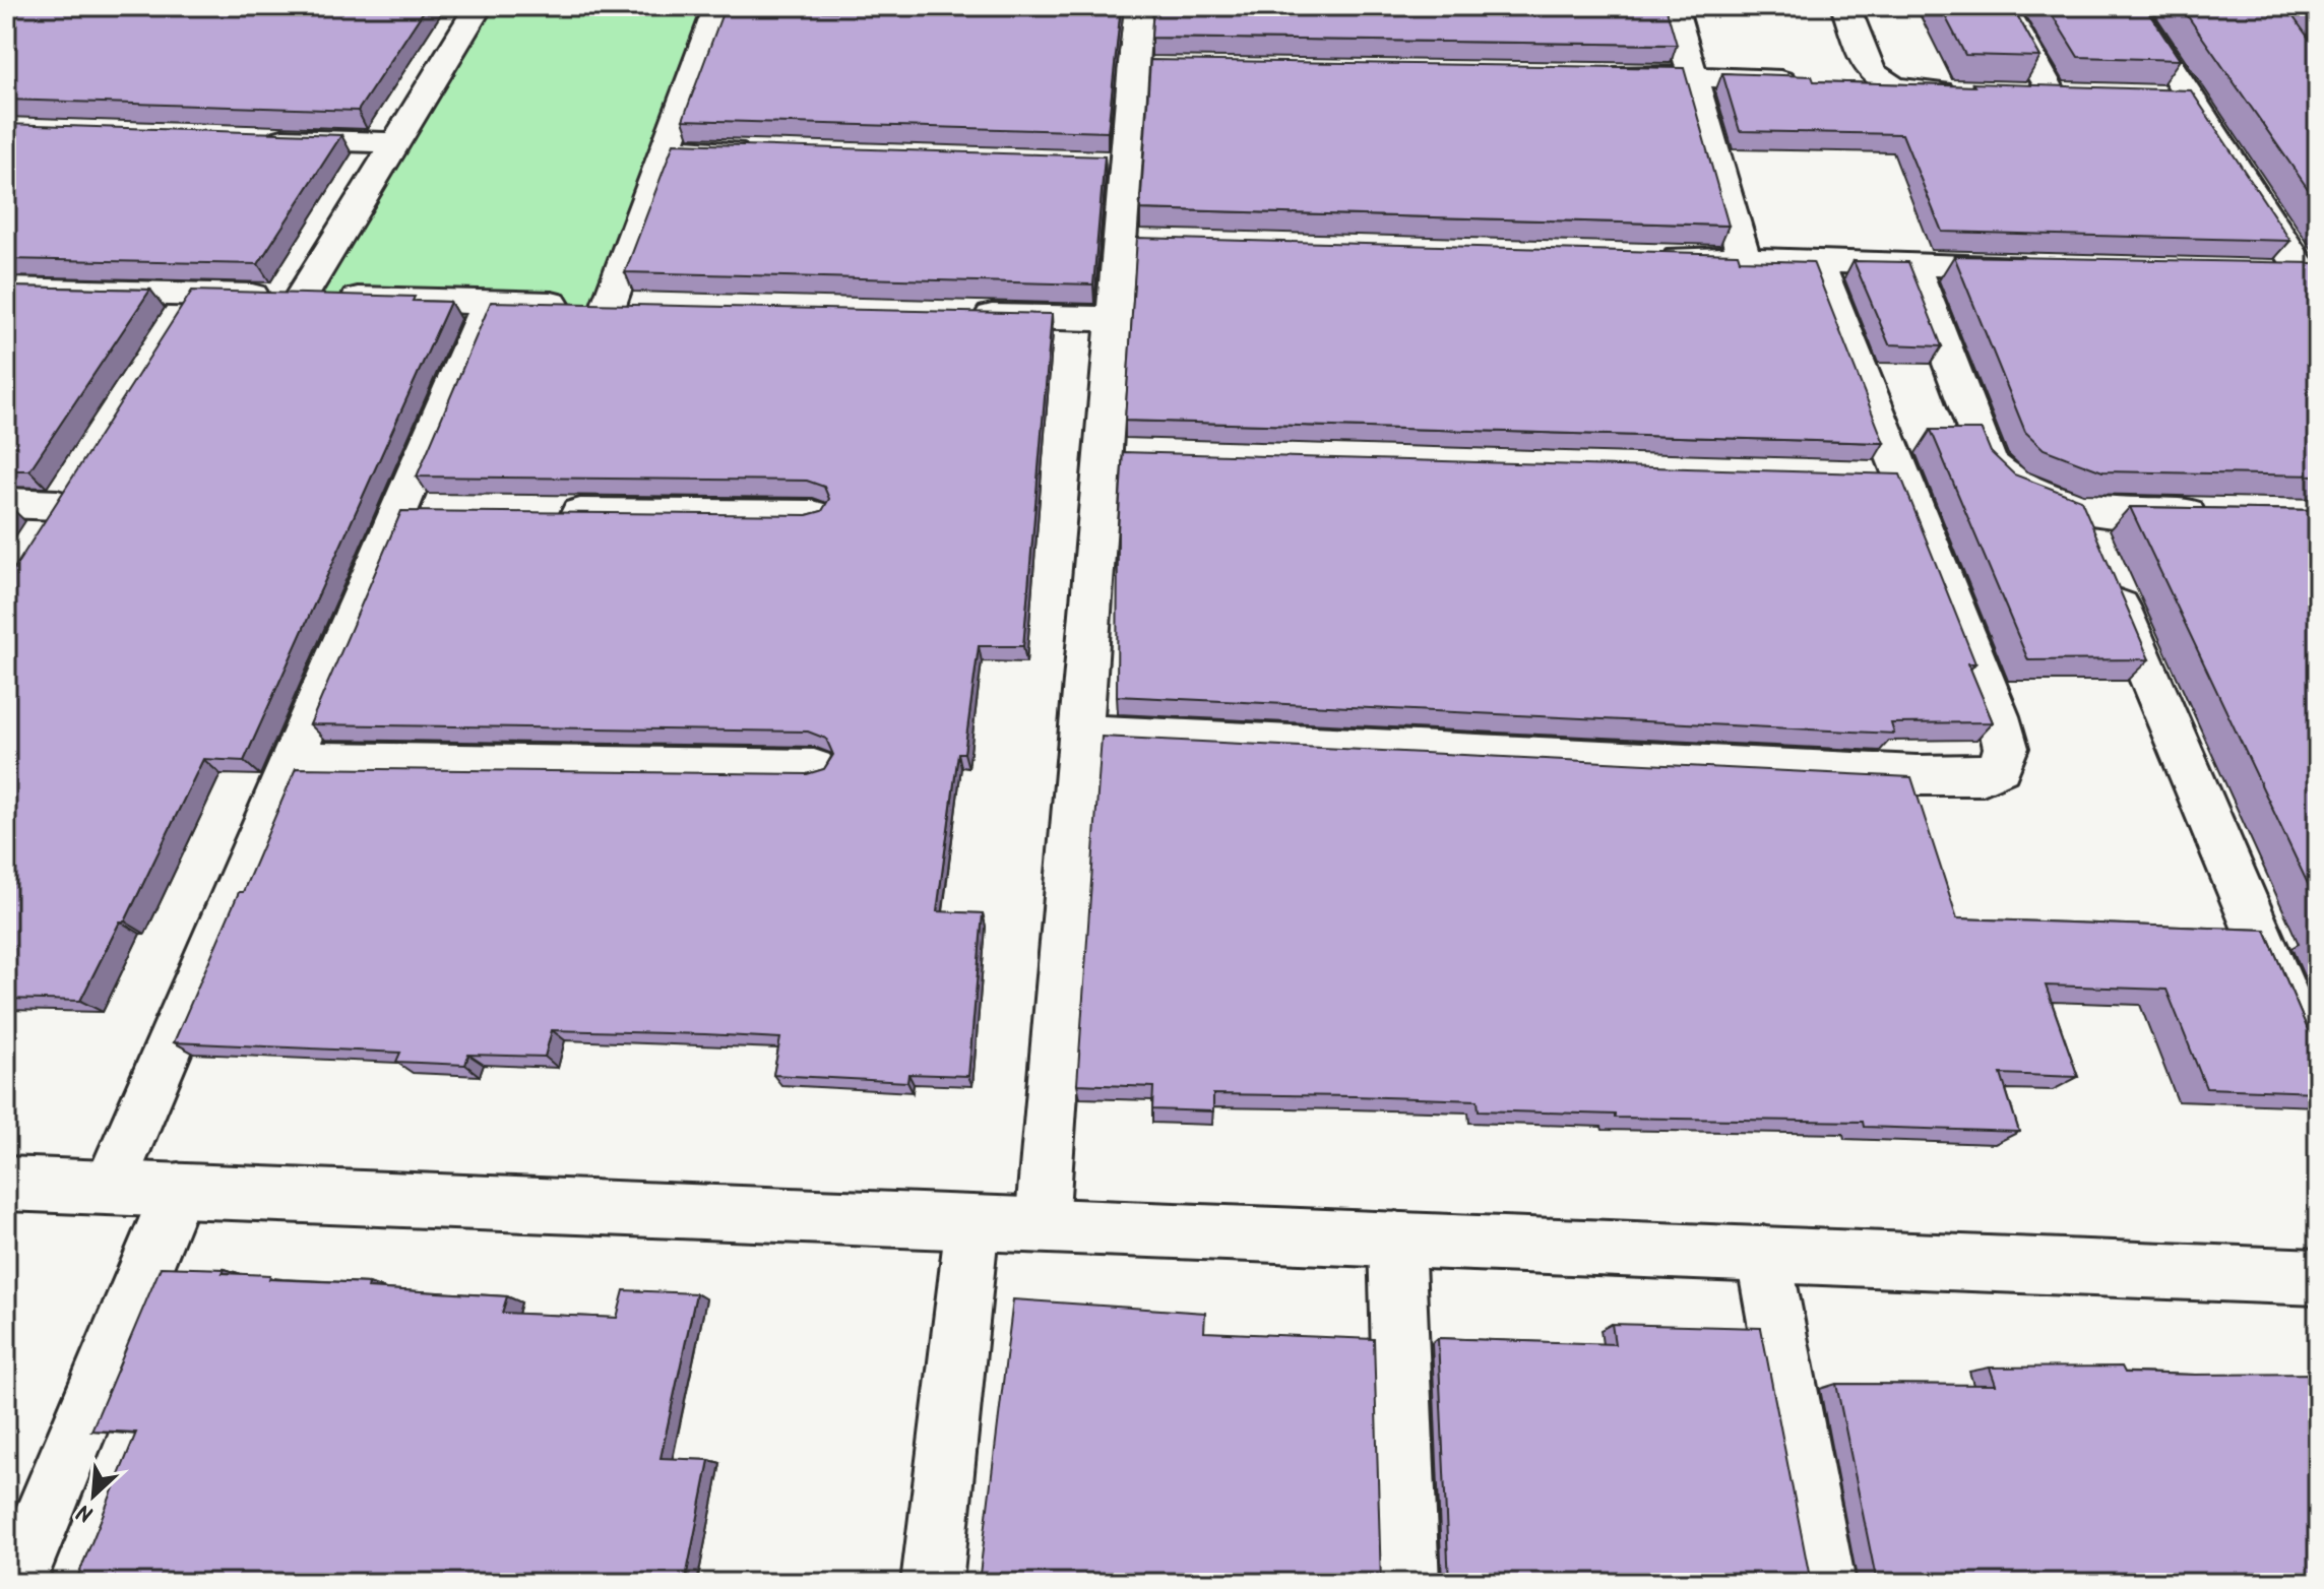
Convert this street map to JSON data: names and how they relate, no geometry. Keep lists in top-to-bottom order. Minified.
{"north":"bottom left"}
